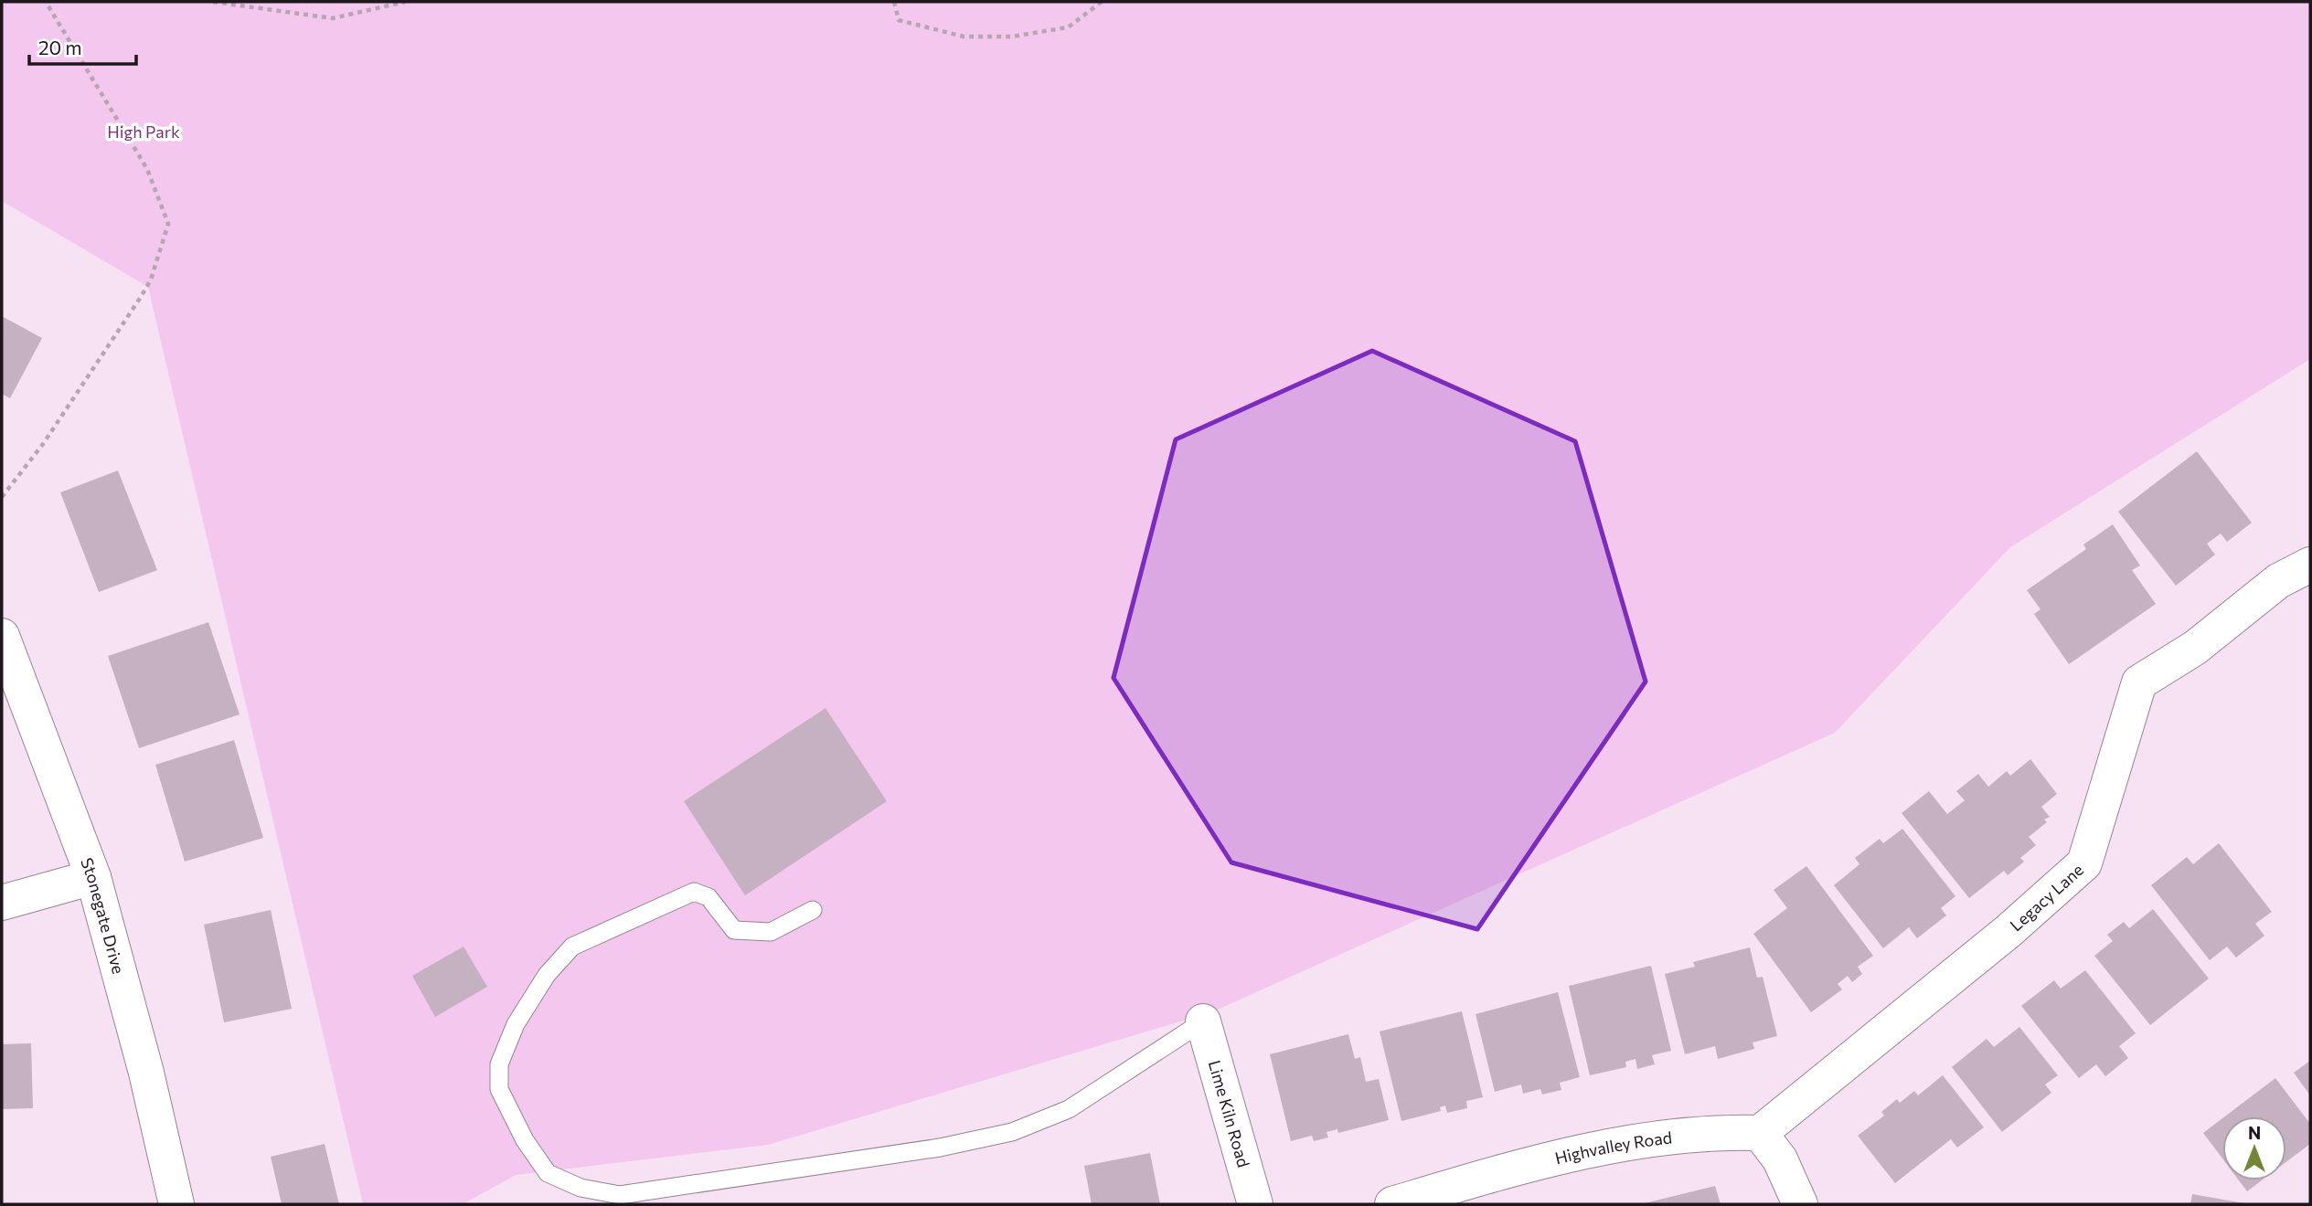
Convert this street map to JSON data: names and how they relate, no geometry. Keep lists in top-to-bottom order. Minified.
{"streets":{"street":["Legacy Lane","Stonegate Drive","Lime Kiln Road","Highvalley Road"]},"crossings":[["Legacy Lane","Highvalley Road"]],"parks":["High Park"],"scale_bar":"20 m","north":"top"}
